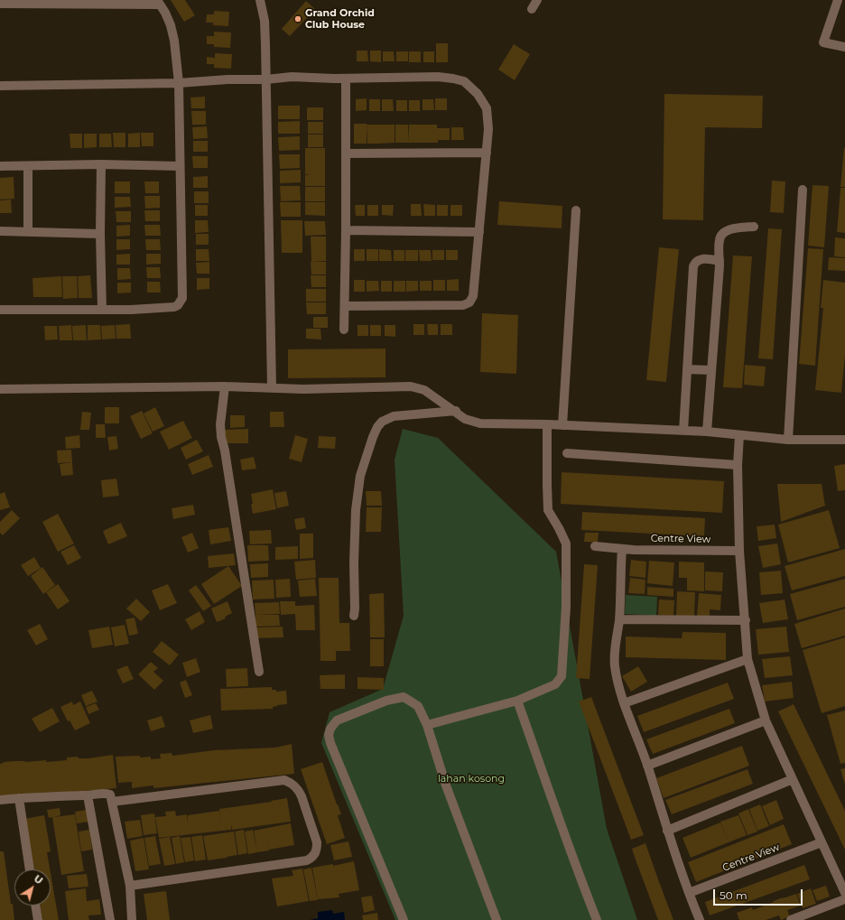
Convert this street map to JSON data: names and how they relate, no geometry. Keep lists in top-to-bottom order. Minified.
{"streets":{"street":["Centre View"]},"parks":["lahan kosong"],"places":["Grand Orchid Club House"],"scale_bar":"50 m","north":"top right"}
